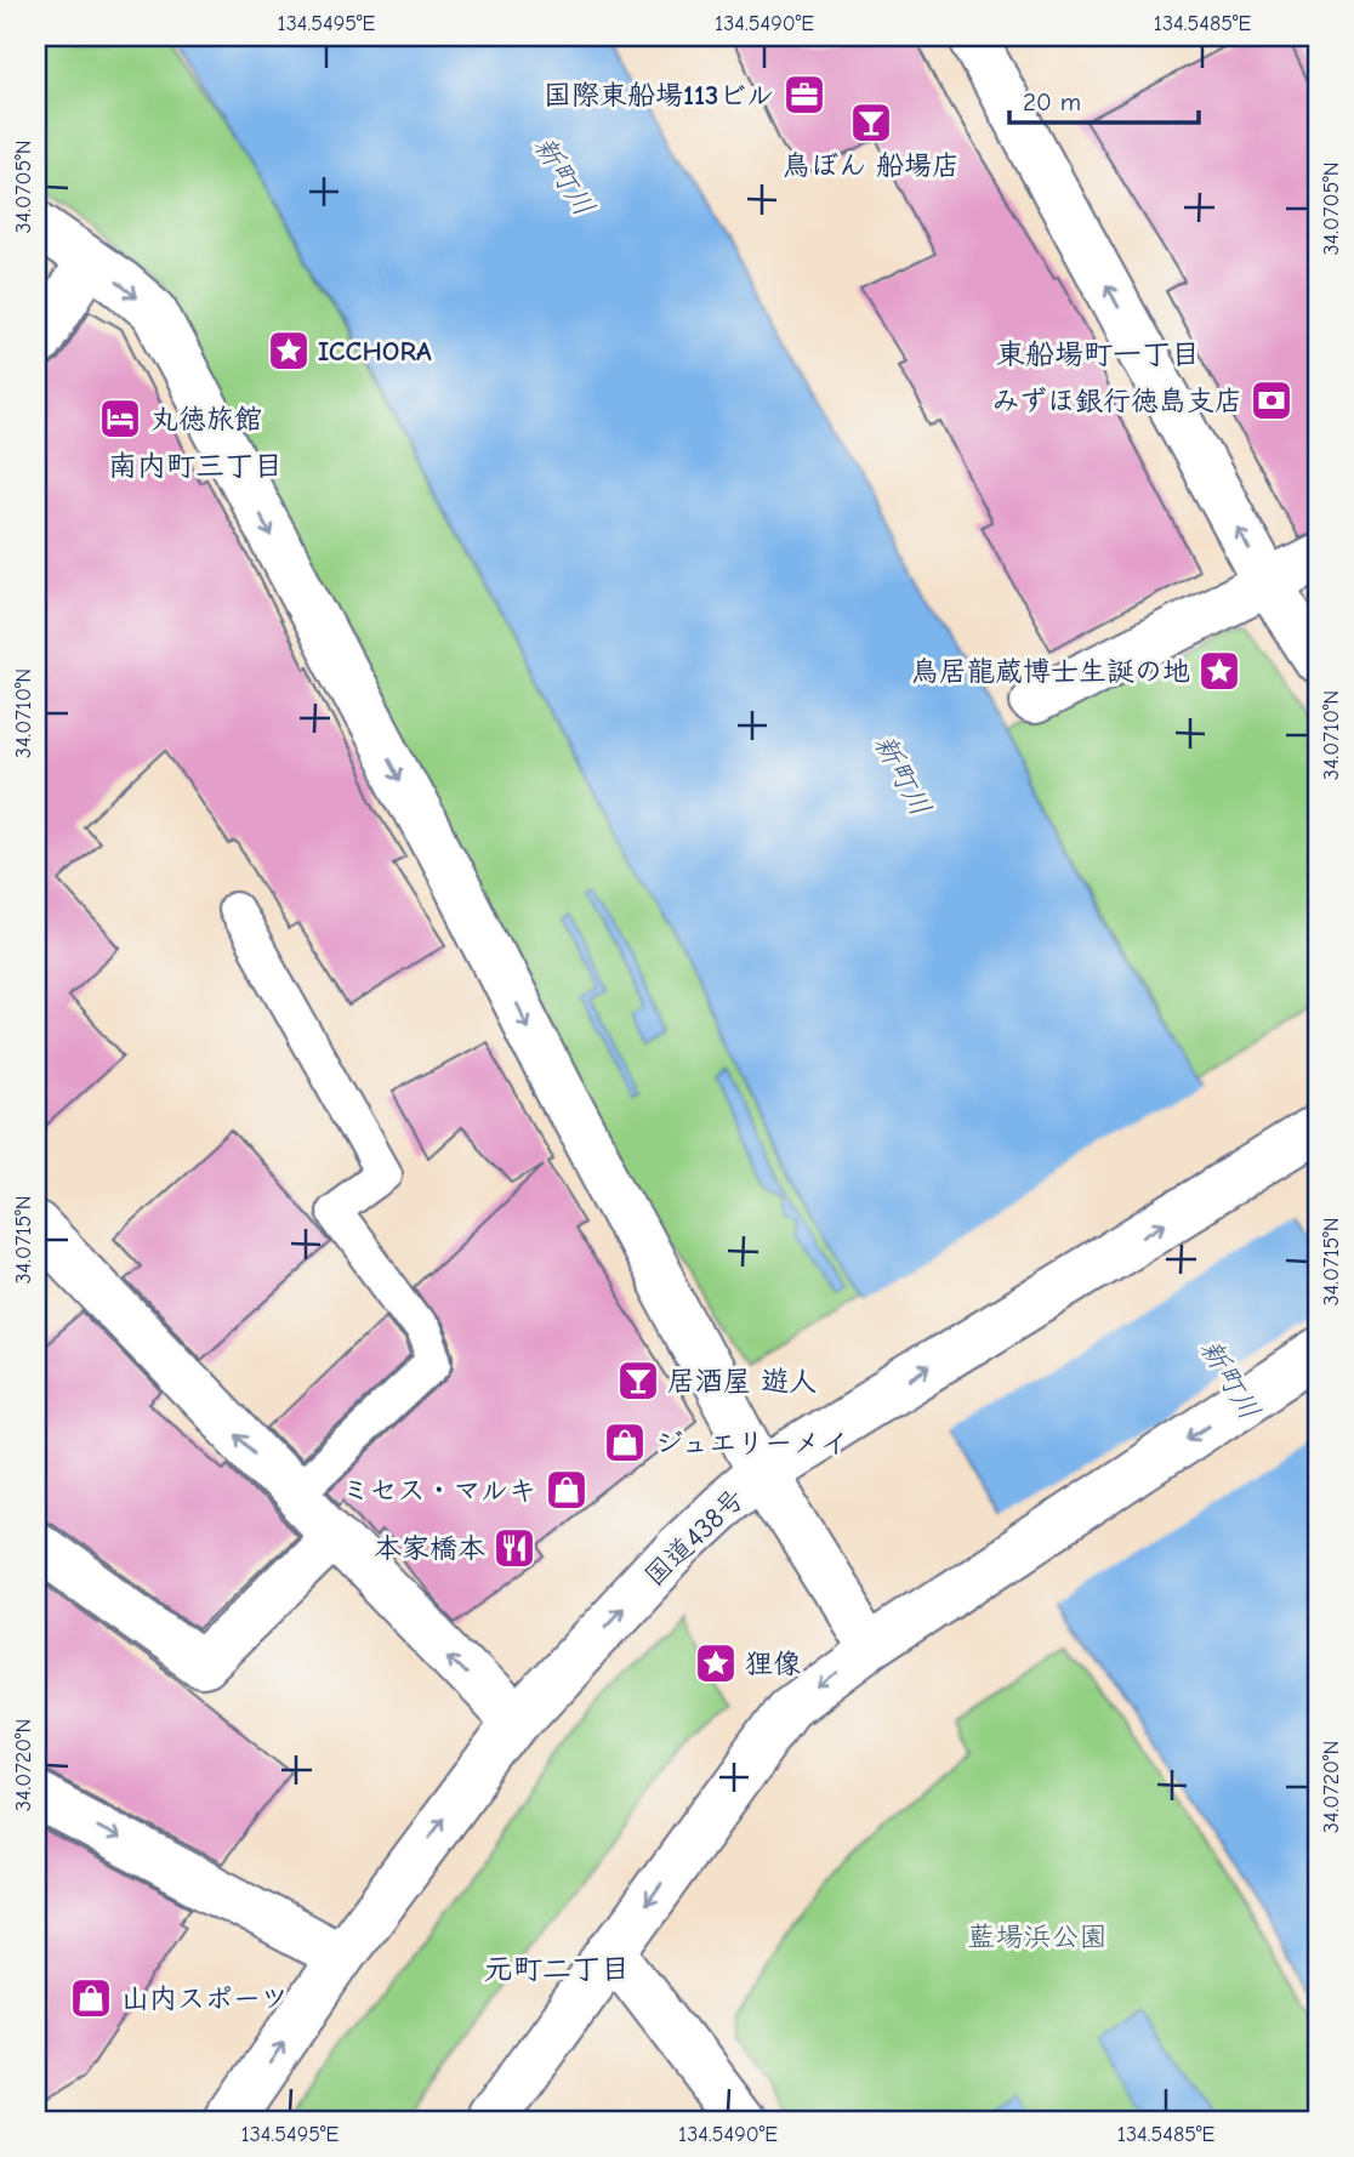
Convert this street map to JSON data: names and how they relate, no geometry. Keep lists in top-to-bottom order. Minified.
{"streets":{"main road":["国道438号"]},"districts":["東船場町一丁目","南内町三丁目","元町二丁目"],"water":["新町川"],"parks":["藍場浜公園"],"places":{"office":["国際東船場113ビル"],"bar":["鳥ぼん 船場店","居酒屋 遊人"],"place":["ICCHORA","鳥居龍蔵博士生誕の地","狸像"],"bank":["みずほ銀行徳島支店"],"hotel":["丸徳旅館"],"shop":["ジュエリーメイ","ミセス・マルキ","山内スポーツ"],"restaurant":["本家橋本"]},"scale_bar":"20 m","coordinates":["134.5495°E","134.5490°E","134.5485°E","34.0705°N","34.0710°N","34.0715°N","34.0720°N"]}
